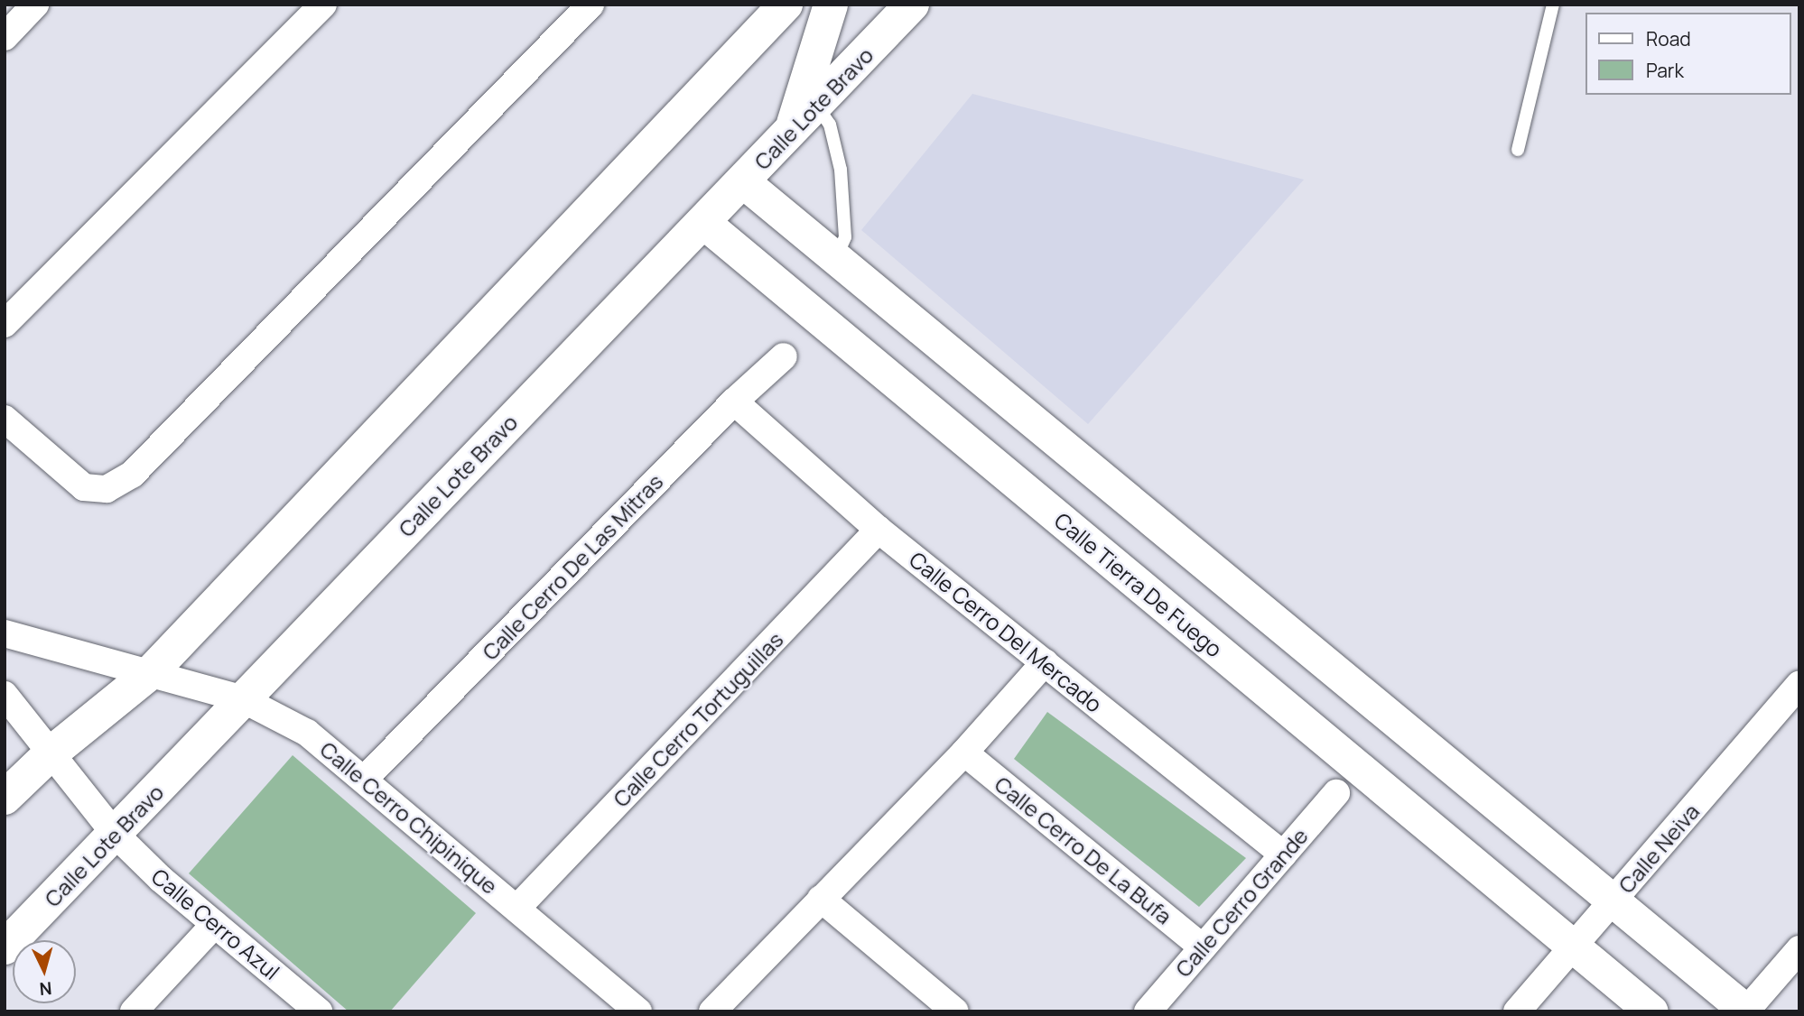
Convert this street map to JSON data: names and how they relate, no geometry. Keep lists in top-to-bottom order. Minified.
{"streets":{"main road":["Calle Lote Bravo"],"street":["Calle Cerro De Las Mitras","Calle Tierra De Fuego","Calle Cerro Del Mercado","Calle Cerro Tortuguillas","Calle Cerro Chipinique","Calle Neiva","Calle Cerro De La Bufa","Calle Cerro Grande","Calle Cerro Azul"]},"crossings":[["Calle Lote Bravo","Calle Tierra De Fuego"],["Calle Lote Bravo","Calle Cerro Chipinique"],["Calle Lote Bravo","Calle Cerro Azul"],["Calle Cerro De Las Mitras","Calle Cerro Del Mercado"],["Calle Cerro De Las Mitras","Calle Cerro Chipinique"],["Calle Tierra De Fuego","Calle Neiva"],["Calle Cerro Del Mercado","Calle Cerro Tortuguillas"],["Calle Cerro Del Mercado","Calle Cerro Grande"],["Calle Cerro Tortuguillas","Calle Cerro Chipinique"],["Calle Cerro De La Bufa","Calle Cerro Grande"]],"legend":["Road","Park"],"north":"bottom"}
